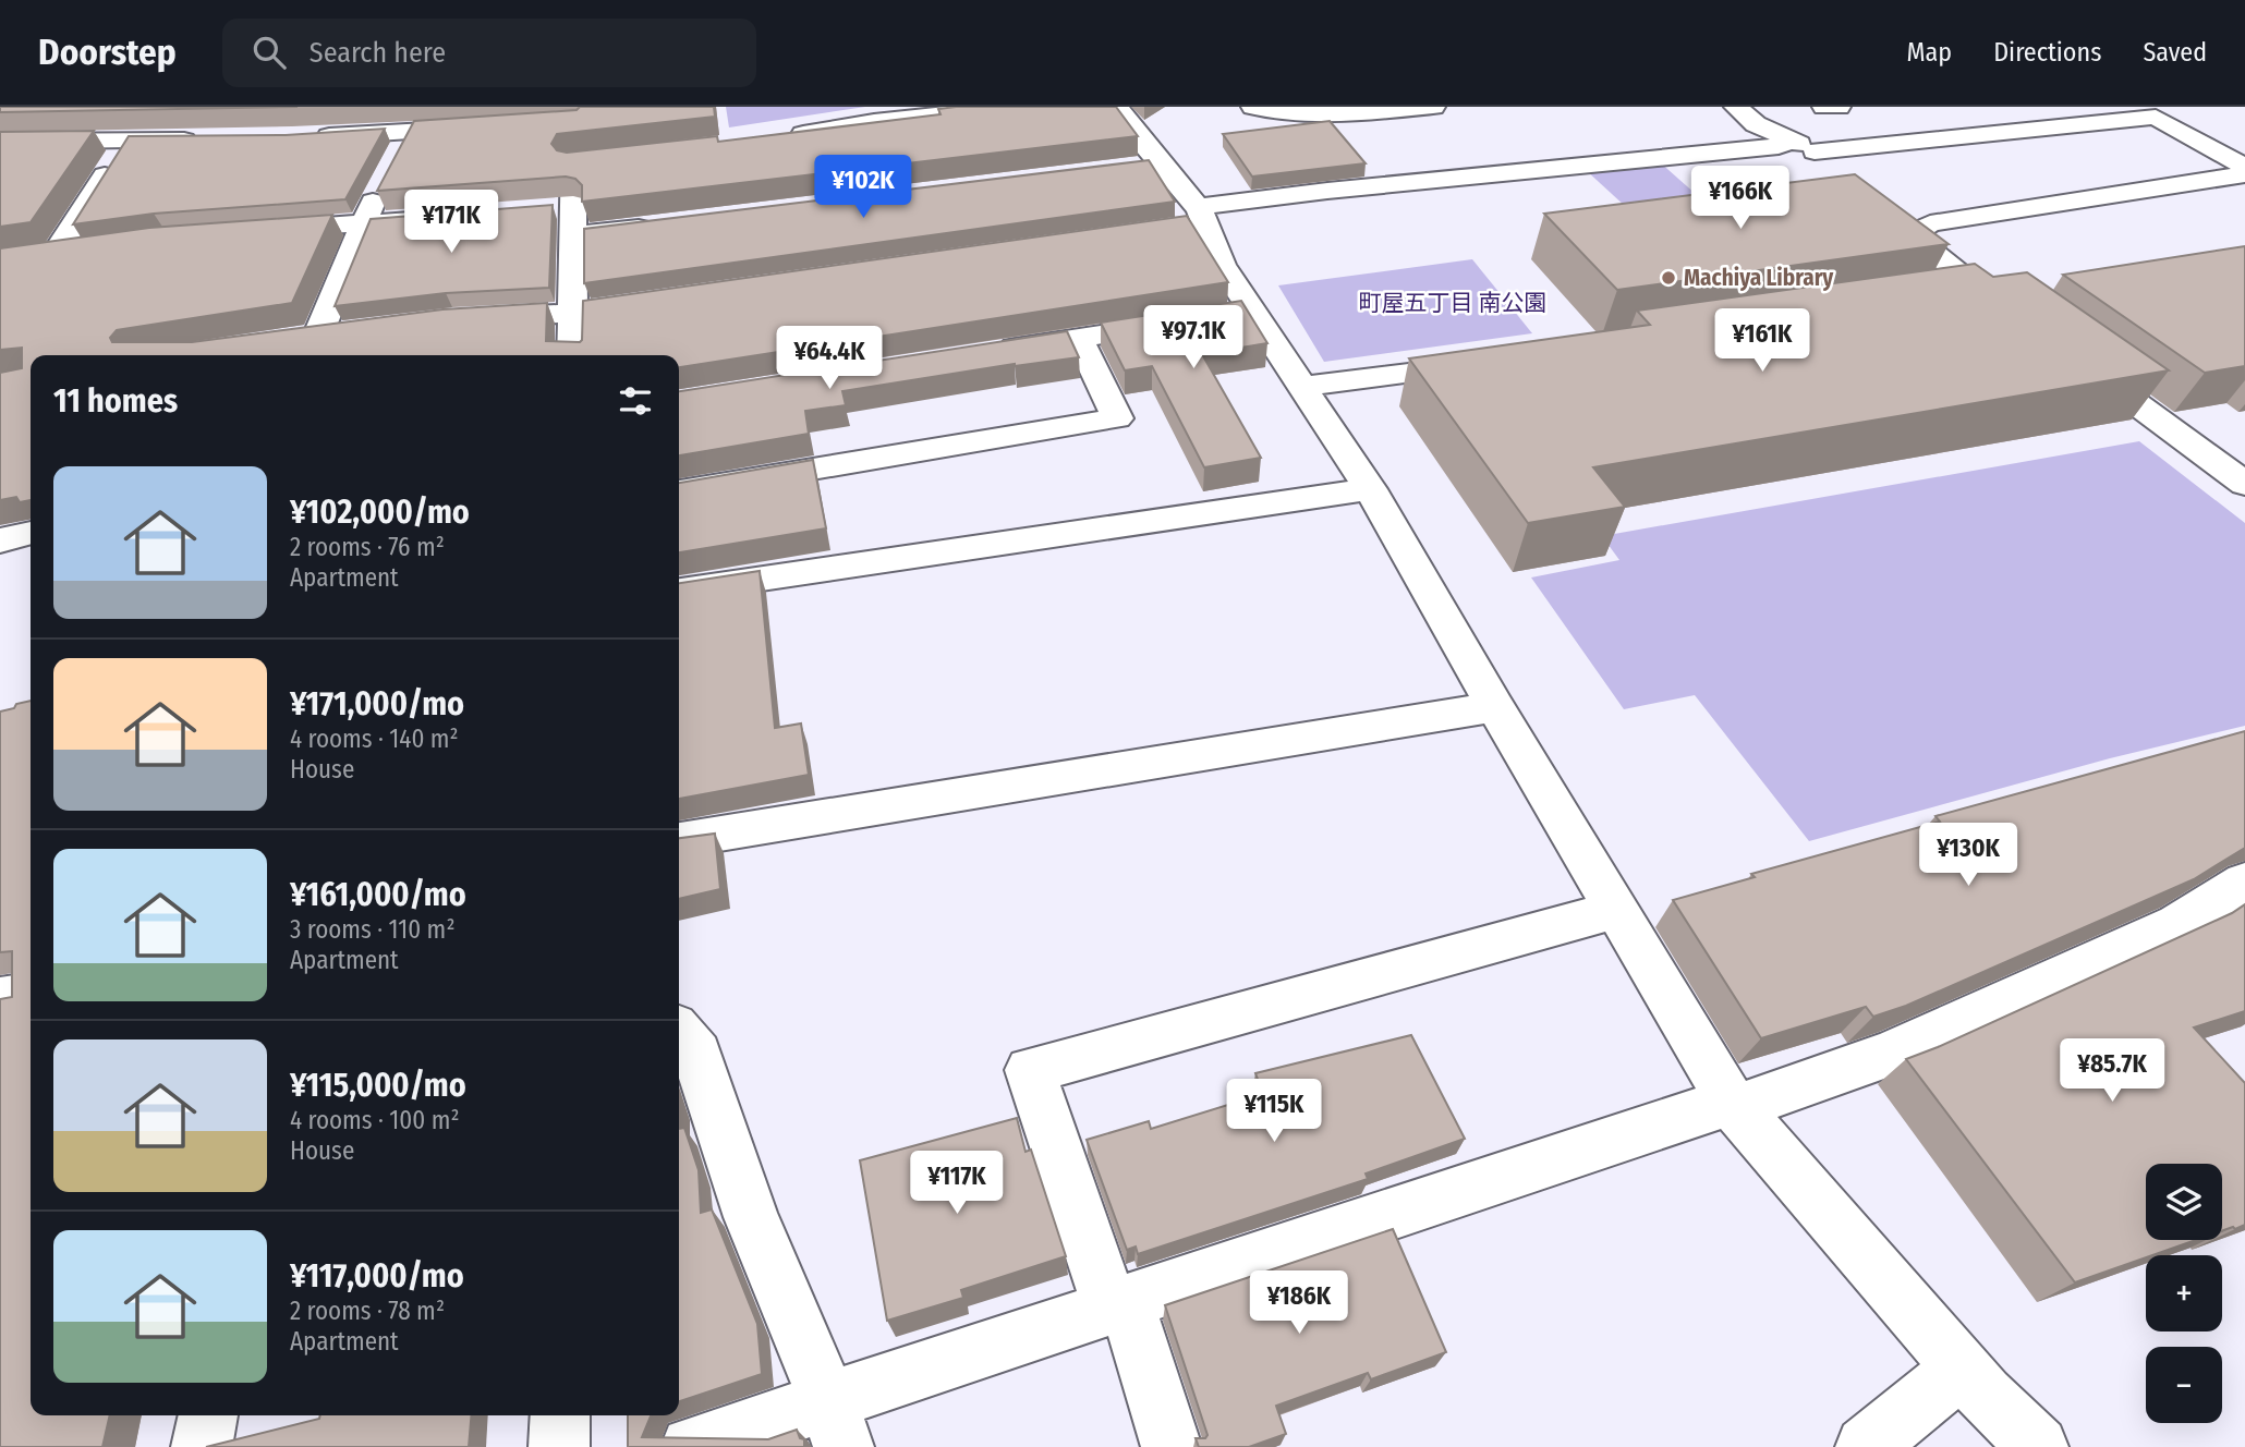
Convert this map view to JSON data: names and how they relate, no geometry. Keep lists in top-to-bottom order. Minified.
{"parks":["町屋五丁目 南公園"],"places":["Machiya Library"],"page":{"header":"Doorstep","search":"Search here","nav":["Map","Directions","Saved"],"price":["¥102K","¥166K","¥171K","¥97.1K","¥161K","¥64.4K","¥130K","¥85.7K","¥115K","¥117K","¥186K"],"heading":"11 homes","list":[{"name":"¥102,000/mo","note":"2 rooms · 76 m² · Apartment"},{"name":"¥171,000/mo","note":"4 rooms · 140 m² · House"},{"name":"¥161,000/mo","note":"3 rooms · 110 m² · Apartment"},{"name":"¥115,000/mo","note":"4 rooms · 100 m² · House"},{"name":"¥117,000/mo","note":"2 rooms · 78 m² · Apartment"}],"map_buttons":["+","−"]}}
